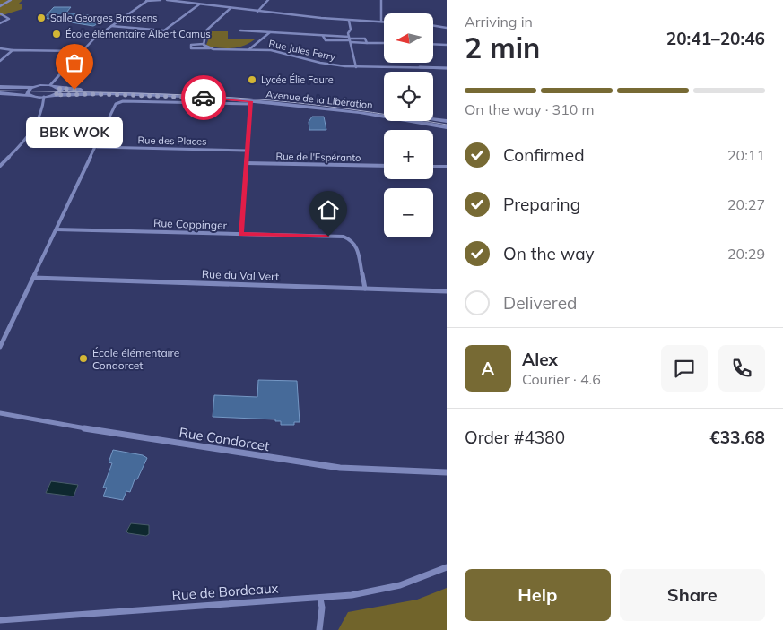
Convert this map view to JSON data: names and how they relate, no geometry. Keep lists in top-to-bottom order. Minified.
{"streets":{"street":["Rue Jules Ferry","Avenue de la Libération","Rue des Places","Rue de l'Espéranto","Rue Coppinger","Rue du Val Vert","Rue Condorcet","Rue de Bordeaux"]},"crossings":[["Rue Coppinger","Rue du Val Vert"]],"places":["Salle Georges Brassens","École élémentaire Albert Camus","Lycée Élie Faure","BBK WOK","École élémentaire Condorcet"],"north":"left","page":{"heading":["2 min","Arriving in","20:41–20:46"],"panel":["Alex","Courier · 4.6","Order #4380","€33.68"],"map_buttons":["+","−"],"bar":"On the way · 310 m","bubble":"BBK WOK","list":[["Confirmed","20:11"],["Preparing","20:27"],["On the way","20:29"],"Delivered"],"round":"A","buttons":["Help","Share"]}}
